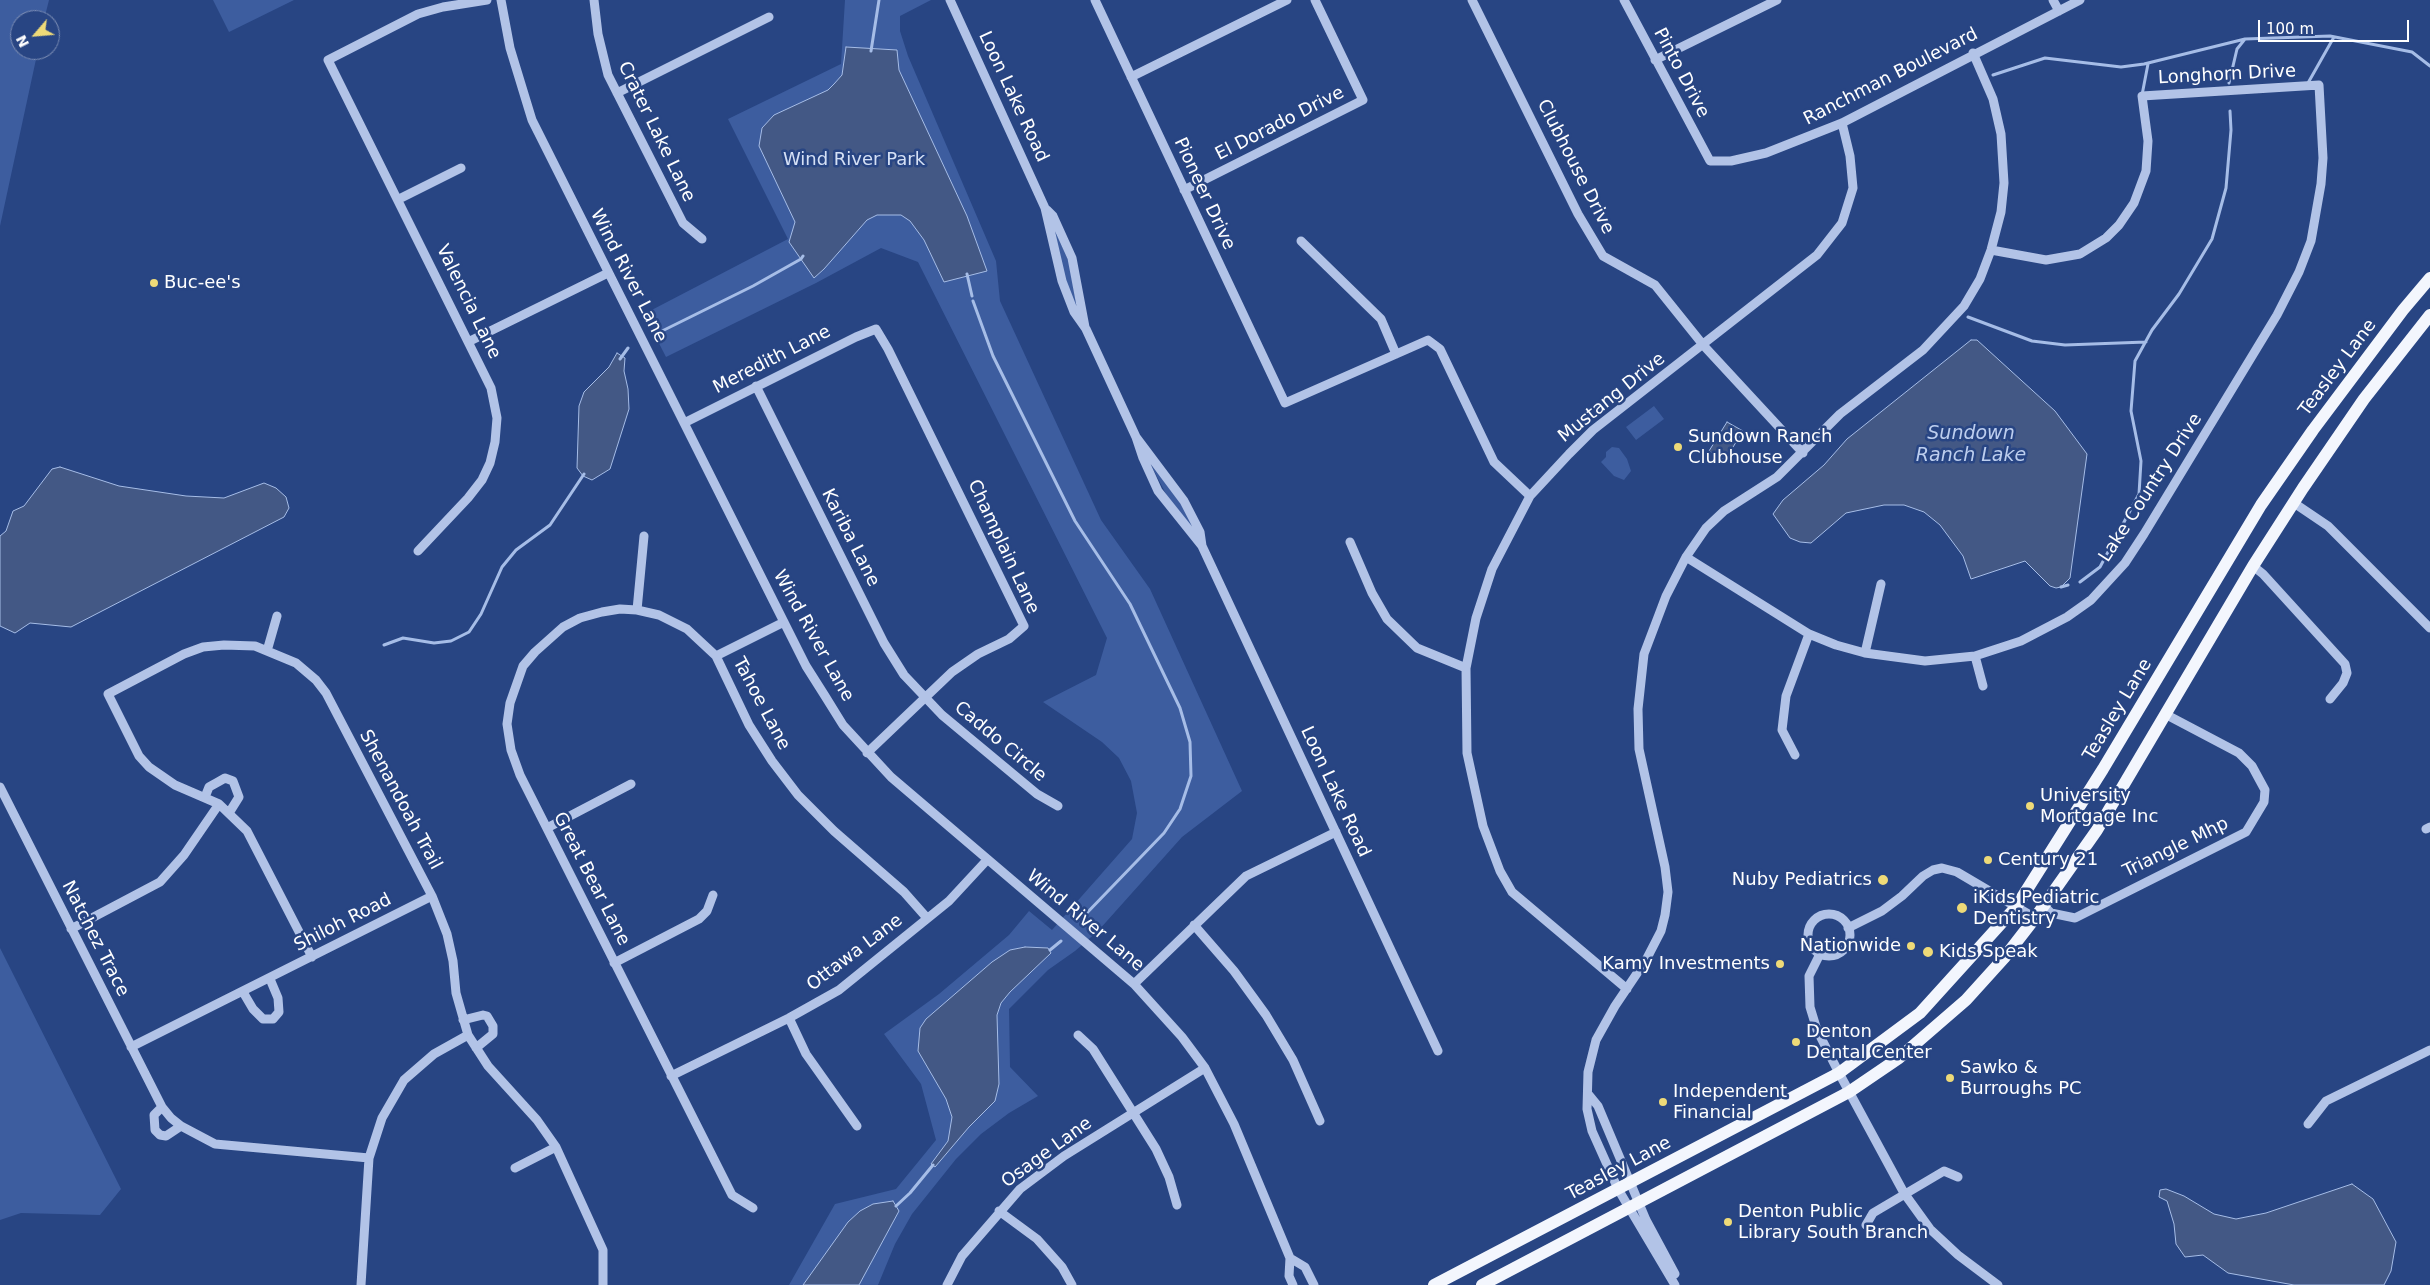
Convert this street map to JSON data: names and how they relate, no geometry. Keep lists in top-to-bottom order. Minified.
{"streets":{"main road":["Teasley Lane"],"street":["Pinto Drive","Longhorn Drive","Ranchman Boulevard","Loon Lake Road","El Dorado Drive","Crater Lake Lane","Clubhouse Drive","Pioneer Drive","Wind River Lane","Valencia Lane","Meredith Lane","Mustang Drive","Lake Country Drive","Kariba Lane","Champlain Lane","Tahoe Lane","Caddo Circle","Shenandoah Trail","Triangle Mhp","Great Bear Lane","Shiloh Road","Natchez Trace","Ottawa Lane","Osage Lane"]},"crossings":[["Pinto Drive","Ranchman Boulevard"],["Longhorn Drive","Lake Country Drive"],["Ranchman Boulevard","Mustang Drive"],["El Dorado Drive","Pioneer Drive"],["Clubhouse Drive","Mustang Drive"],["Wind River Lane","Meredith Lane"],["Wind River Lane","Champlain Lane"],["Wind River Lane","Ottawa Lane"],["Wind River Lane","Osage Lane"],["Meredith Lane","Kariba Lane"],["Meredith Lane","Champlain Lane"],["Kariba Lane","Champlain Lane"],["Kariba Lane","Caddo Circle"],["Champlain Lane","Caddo Circle"],["Tahoe Lane","Great Bear Lane"],["Tahoe Lane","Ottawa Lane"],["Shenandoah Trail","Shiloh Road"],["Great Bear Lane","Ottawa Lane"],["Shiloh Road","Natchez Trace"]],"water":["Sundown Ranch Lake"],"parks":["Wind River Park"],"places":["Buc-ee's","Sundown Ranch Clubhouse","University Mortgage Inc","Century 21","Nuby Pediatrics","iKids Pediatric Dentistry","Nationwide","Kids Speak","Kamy Investments","Denton Dental Center","Sawko & Burroughs PC","Independent Financial","Denton Public Library South Branch"],"scale_bar":"100 m","north":"bottom left"}
